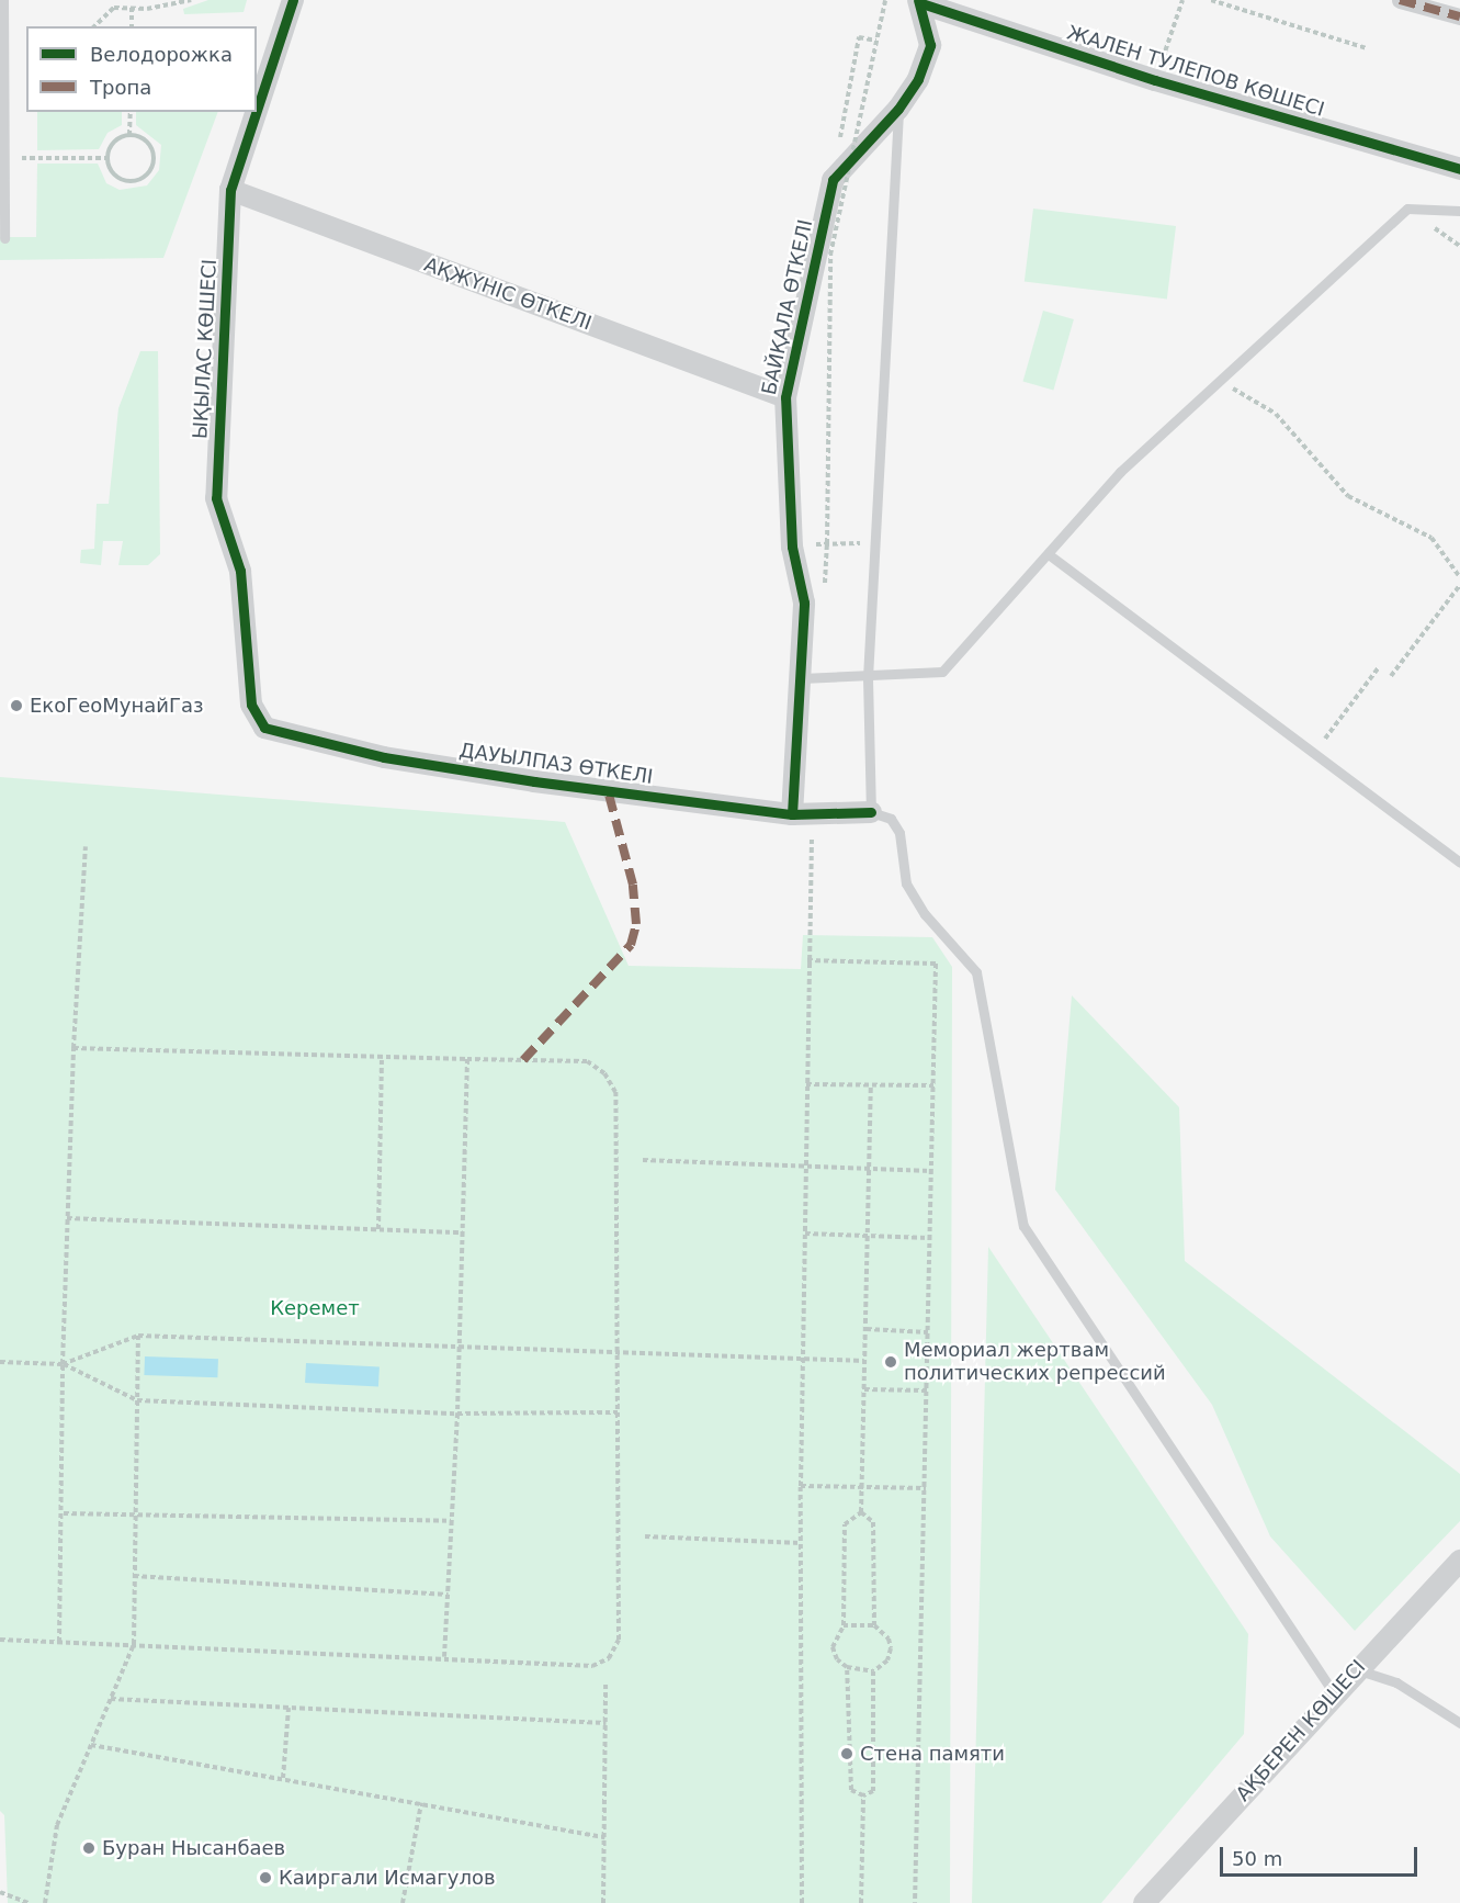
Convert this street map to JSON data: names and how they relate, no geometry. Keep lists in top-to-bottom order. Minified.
{"streets":{"street":["ЖАЛЕН ТУЛЕПОВ КӨШЕСІ","АҚЖҮНІС ӨТКЕЛІ","БАЙҚАЛА ӨТКЕЛІ","ЫҚЫЛАС КӨШЕСІ","ДАУЫЛПАЗ ӨТКЕЛІ","АҚБЕРЕН КӨШЕСІ"]},"crossings":[["АҚЖҮНІС ӨТКЕЛІ","БАЙҚАЛА ӨТКЕЛІ"],["АҚЖҮНІС ӨТКЕЛІ","ЫҚЫЛАС КӨШЕСІ"],["БАЙҚАЛА ӨТКЕЛІ","ДАУЫЛПАЗ ӨТКЕЛІ"],["ЫҚЫЛАС КӨШЕСІ","ДАУЫЛПАЗ ӨТКЕЛІ"]],"parks":["Керемет"],"places":["ЕкоГеоМунайГаз","Мемориал жертвам политических репрессий","Стена памяти","Буран Нысанбаев","Каиргали Исмагулов"],"legend":["Велодорожка","Тропа"],"scale_bar":"50 m"}
